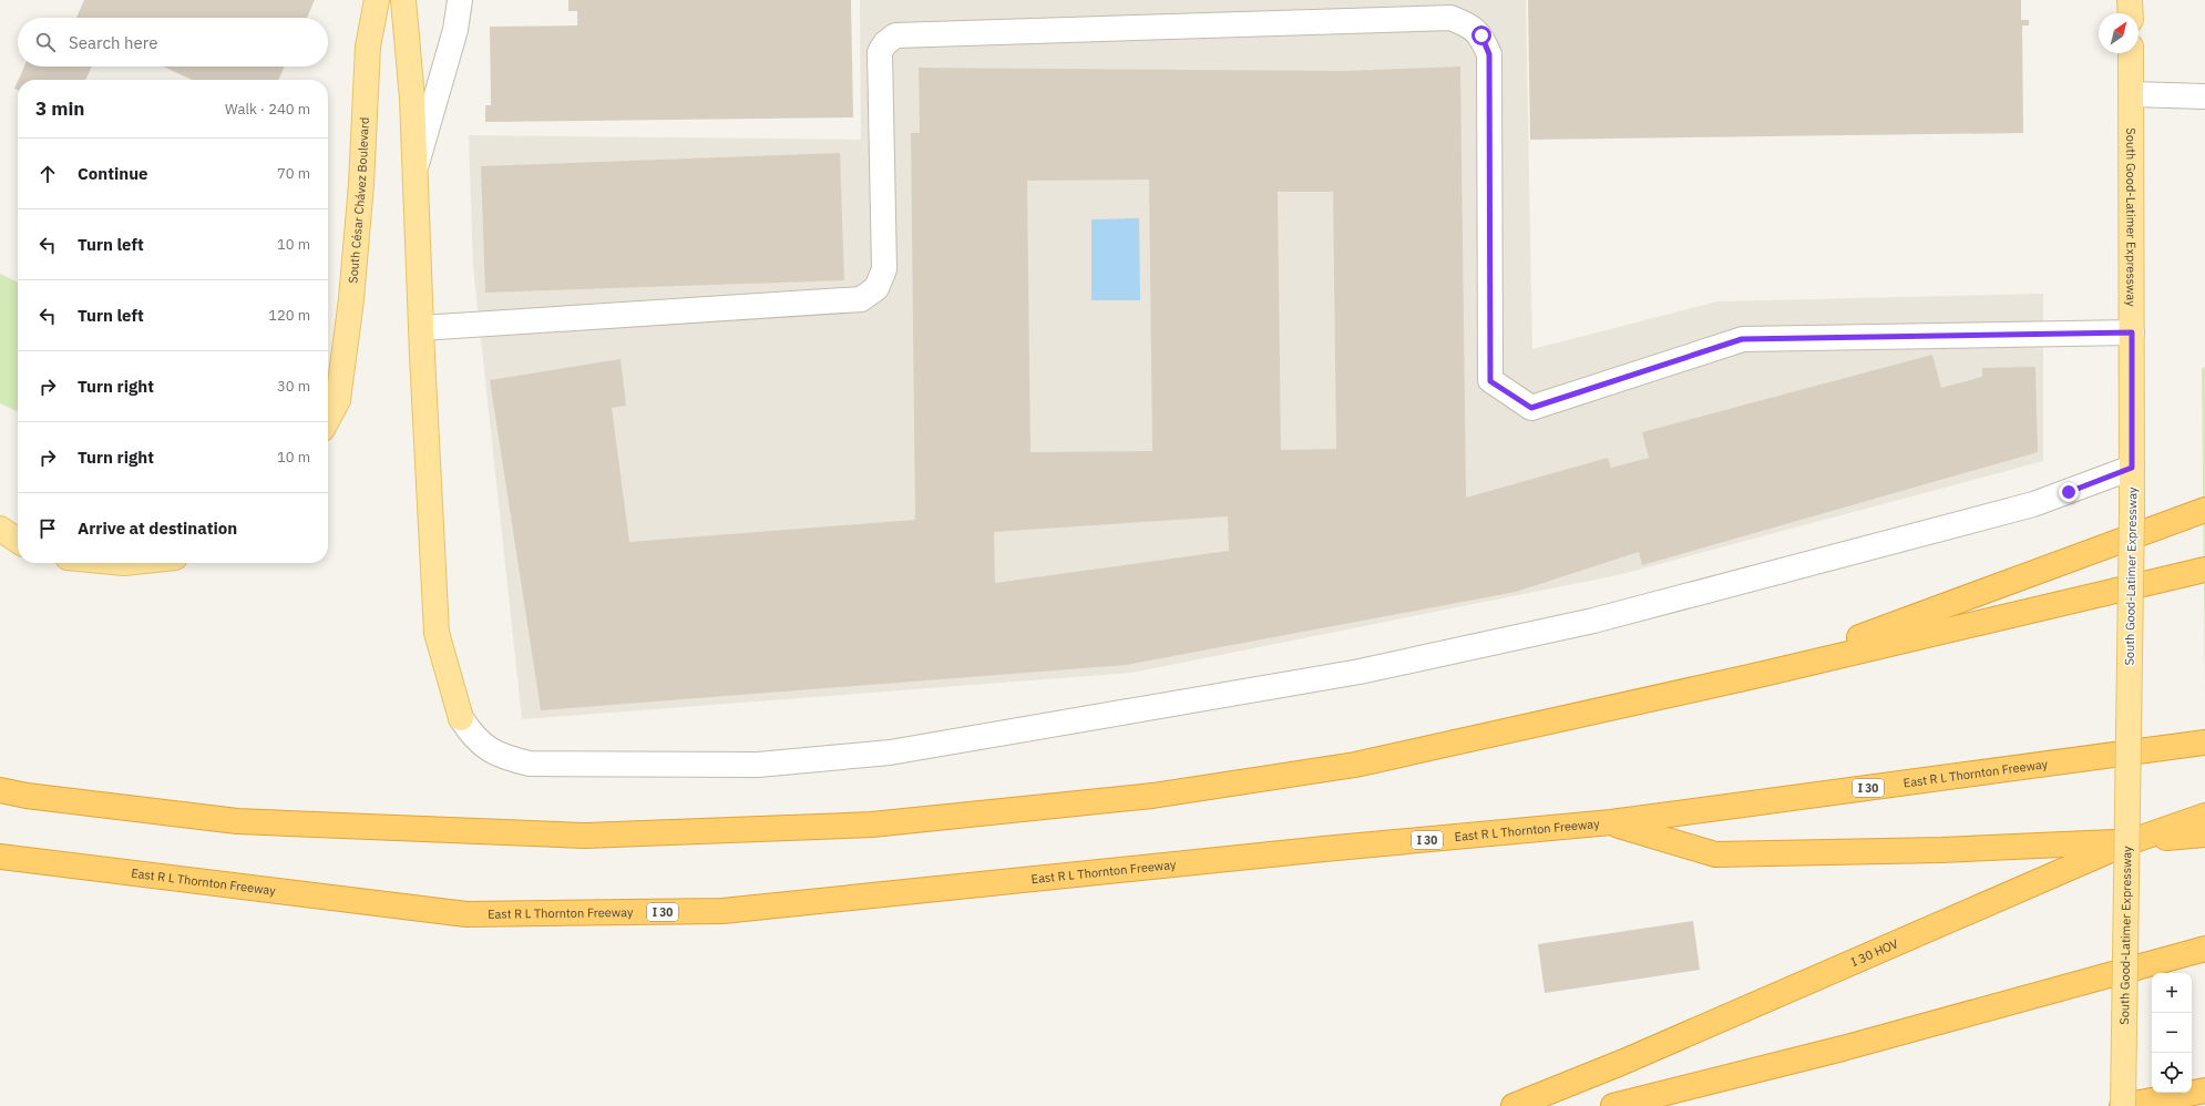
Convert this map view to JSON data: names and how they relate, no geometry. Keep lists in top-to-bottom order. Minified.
{"streets":{"highway":["East R L Thornton Freeway","I 30","I 30 HOV"],"main road":["South César Chávez Boulevard","South Good-Latimer Expressway"]},"crossings":[["East R L Thornton Freeway","I 30 HOV"]],"north":"top right","page":{"search":"Search here","heading":["3 min","Walk · 240 m"],"list":[["Continue","70 m"],["Turn left","10 m"],["Turn left","120 m"],["Turn right","30 m"],["Turn right","10 m"],"Arrive at destination"],"map_buttons":["+","−"]}}
